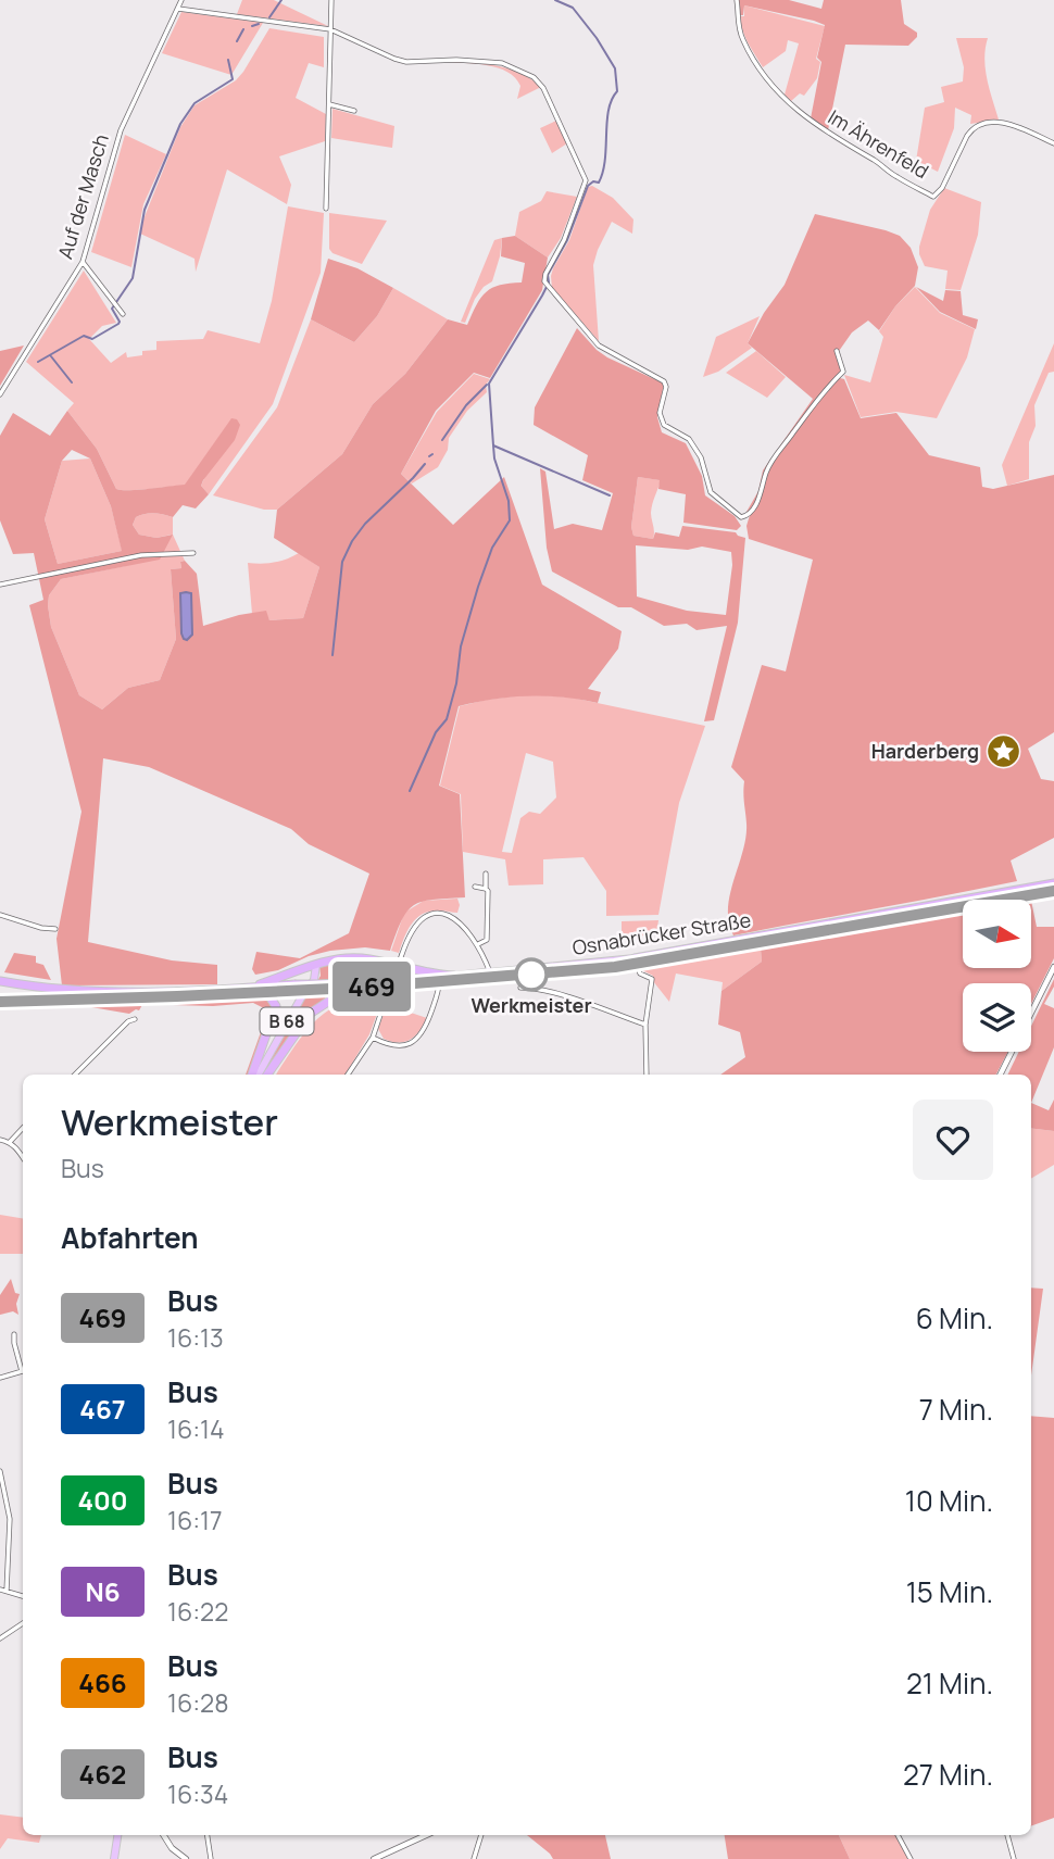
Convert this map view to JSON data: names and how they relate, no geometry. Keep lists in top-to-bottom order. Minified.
{"streets":{"highway":["Osnabrücker Straße","B 68"],"street":["Im Ährenfeld","Auf der Masch"]},"crossings":[["Osnabrücker Straße","B 68"]],"places":{"place":["Harderberg"],"other":["Werkmeister"]},"lines":["bus line 469"],"north":"right","page":{"on_map":"469","heading":[["Werkmeister","Bus"],"Abfahrten"],"list":[{"mark":"469","name":"Bus","note":"16:13","value":"6 Min."},{"mark":"467","name":"Bus","note":"16:14","value":"7 Min."},{"mark":"400","name":"Bus","note":"16:17","value":"10 Min."},{"mark":"N6","name":"Bus","note":"16:22","value":"15 Min."},{"mark":"466","name":"Bus","note":"16:28","value":"21 Min."},{"mark":"462","name":"Bus","note":"16:34","value":"27 Min."}]}}
